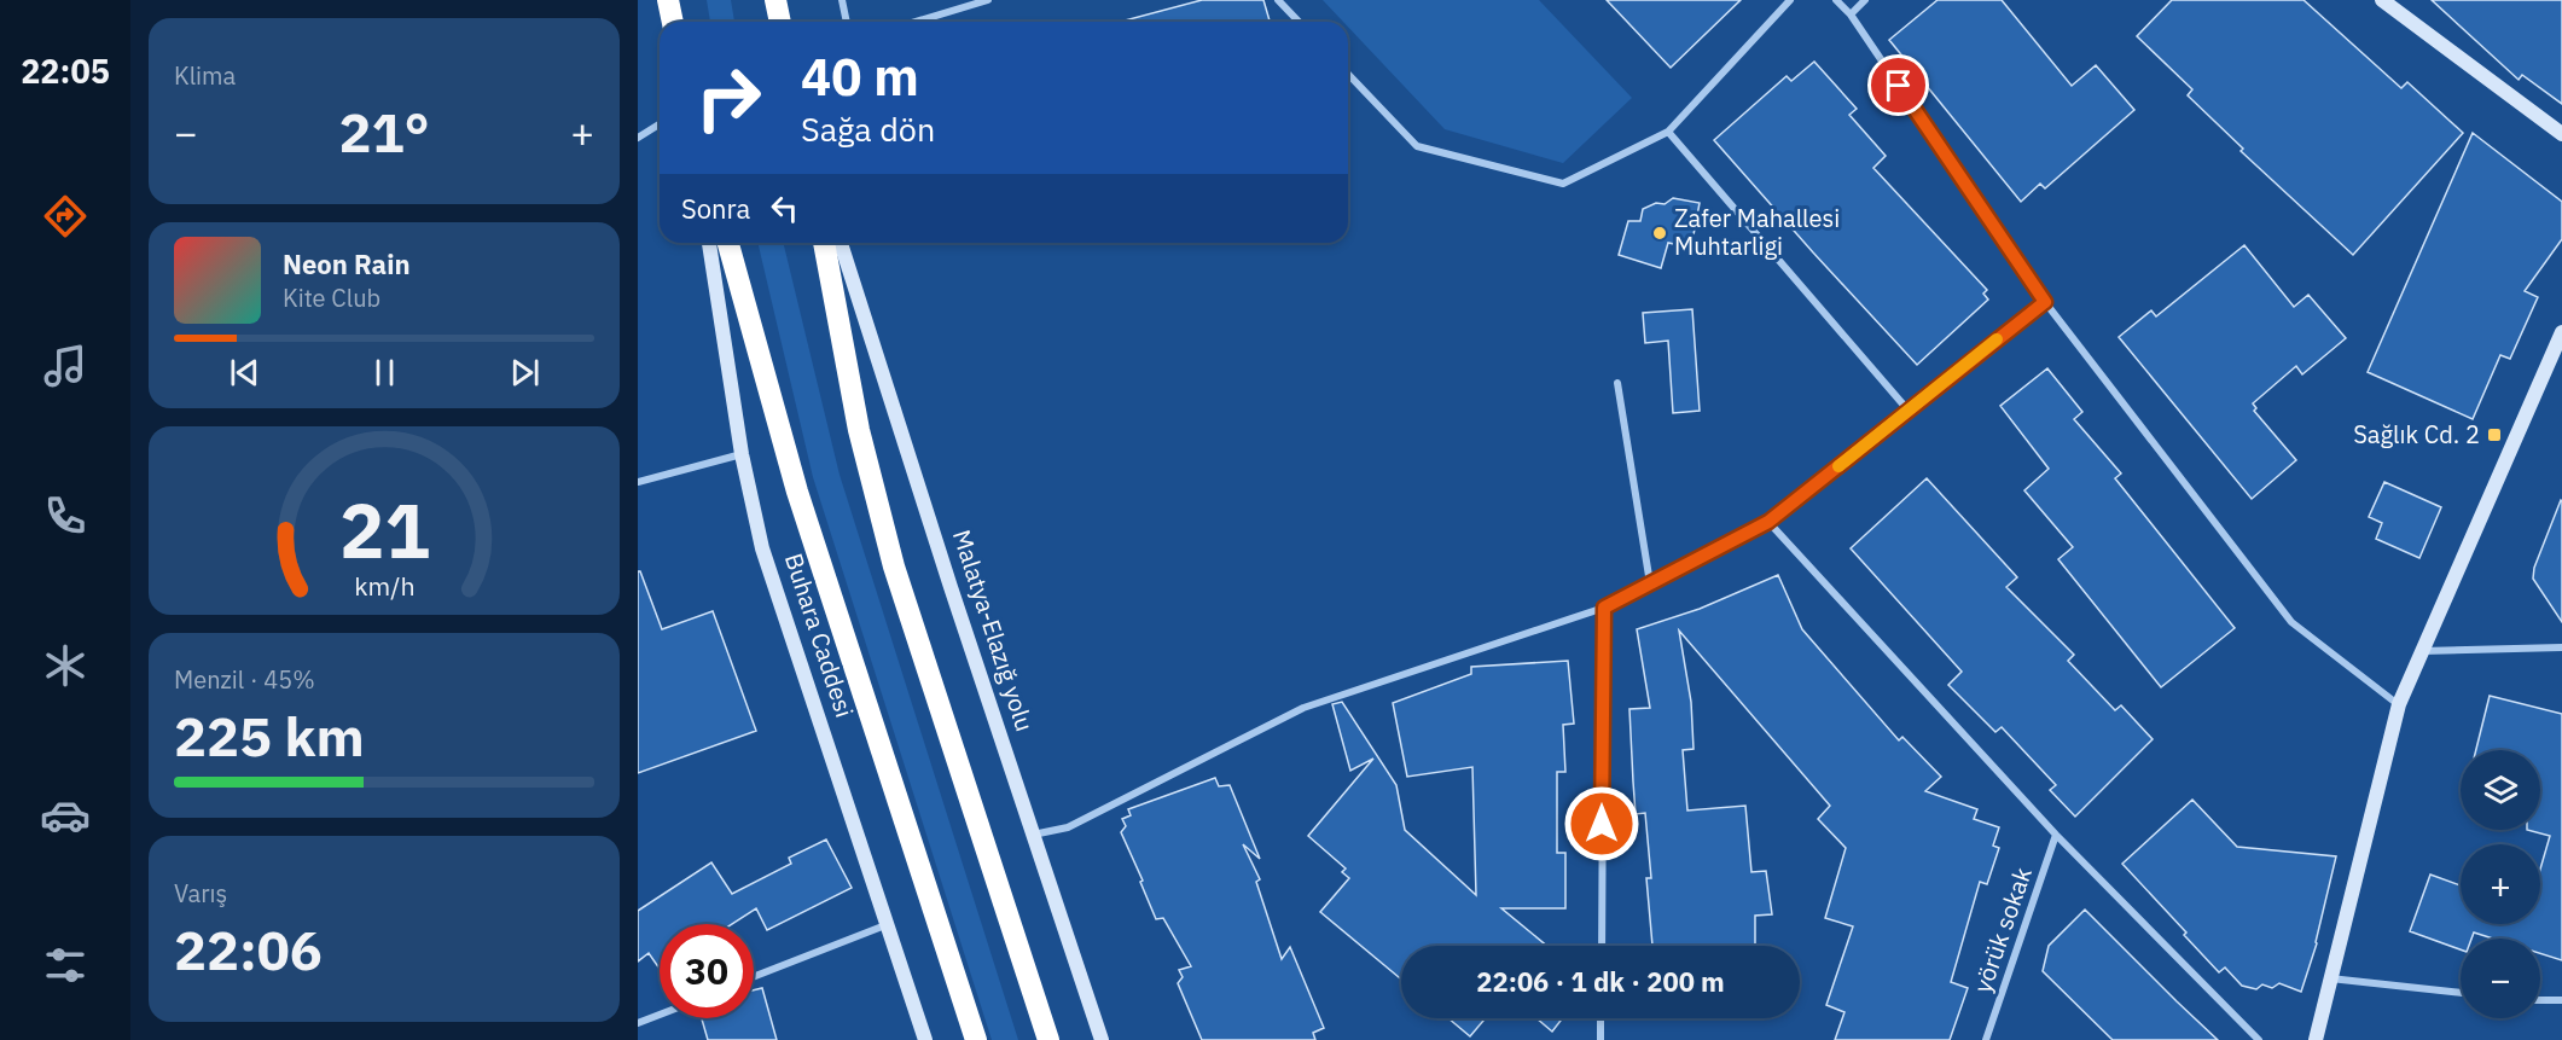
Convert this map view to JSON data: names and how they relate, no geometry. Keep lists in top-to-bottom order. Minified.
{"streets":{"main road":["Malatya-Elazığ yolu","Buhara Caddesi"],"street":["yörük sokak"]},"places":{"other":["Zafer Mahallesi Muhtarligi"],"transit":["Sağlık Cd. 2"]},"page":{"tabs":"22:05","tile":["Klima",["Menzil · 45%","225 km"],["Varış","22:06"]],"turn":["40 m","Sağa dön"],"heat":["−","21°","+"],"then":"Sonra","song":["Neon Rain","Kite Club"],"map_buttons":["+","−"],"limit":"30","trip":"22:06 · 1 dk · 200 m","gauge":["21","km/h"]}}
